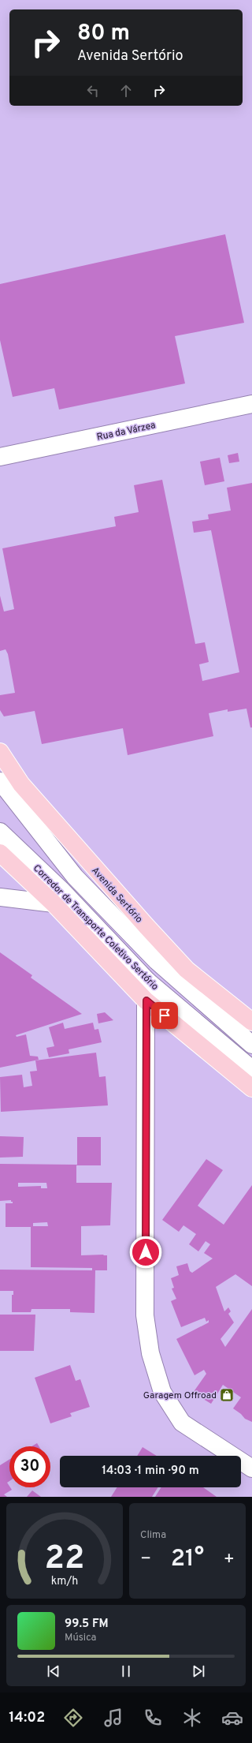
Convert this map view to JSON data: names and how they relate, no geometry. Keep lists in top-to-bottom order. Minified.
{"streets":{"main road":["Avenida Sertório"],"street":["Rua da Várzea","Corredor de Transporte Coletivo Sertório"]},"places":{"shop":["Garagem Offroad"]},"page":{"turn":["80 m","Avenida Sertório"],"limit":"30","trip":"14:03 · 1 min · 90 m","tile":"Clima","heat":["−","21°","+"],"song":["99.5 FM","Música"],"tabs":"14:02","gauge":["22","km/h"]}}
